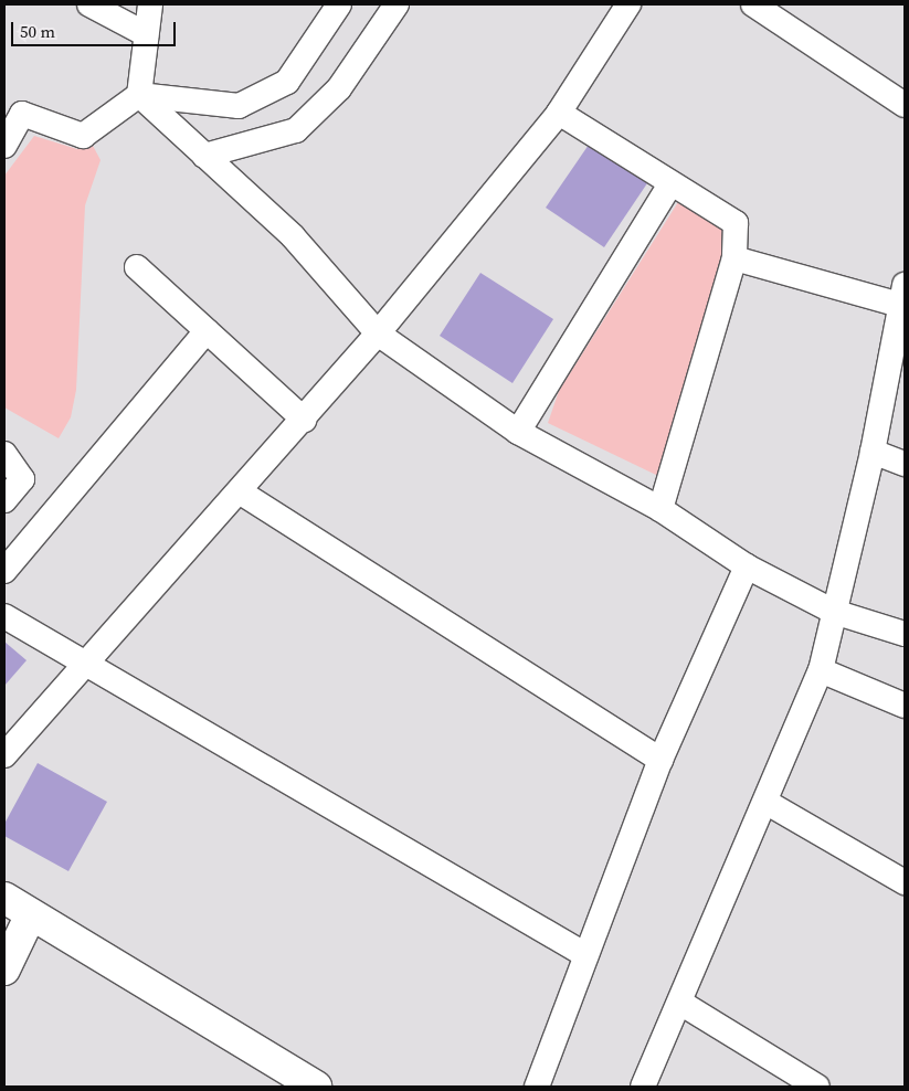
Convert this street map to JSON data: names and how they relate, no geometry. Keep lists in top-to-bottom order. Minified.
{"scale_bar":"50 m"}
